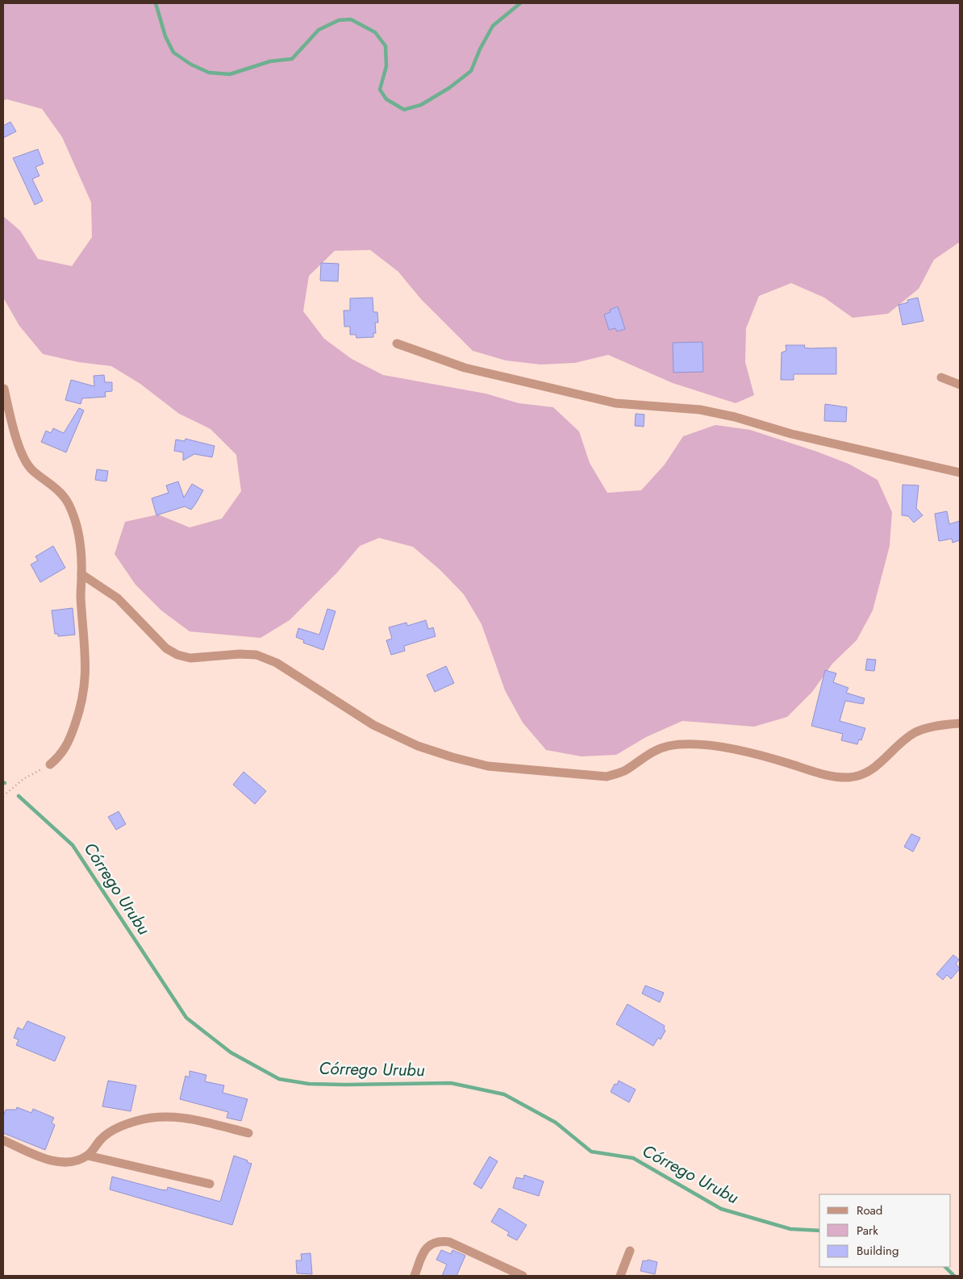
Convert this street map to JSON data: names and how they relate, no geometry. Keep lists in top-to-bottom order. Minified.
{"water":["Córrego Urubu"],"legend":["Road","Park","Building"]}
